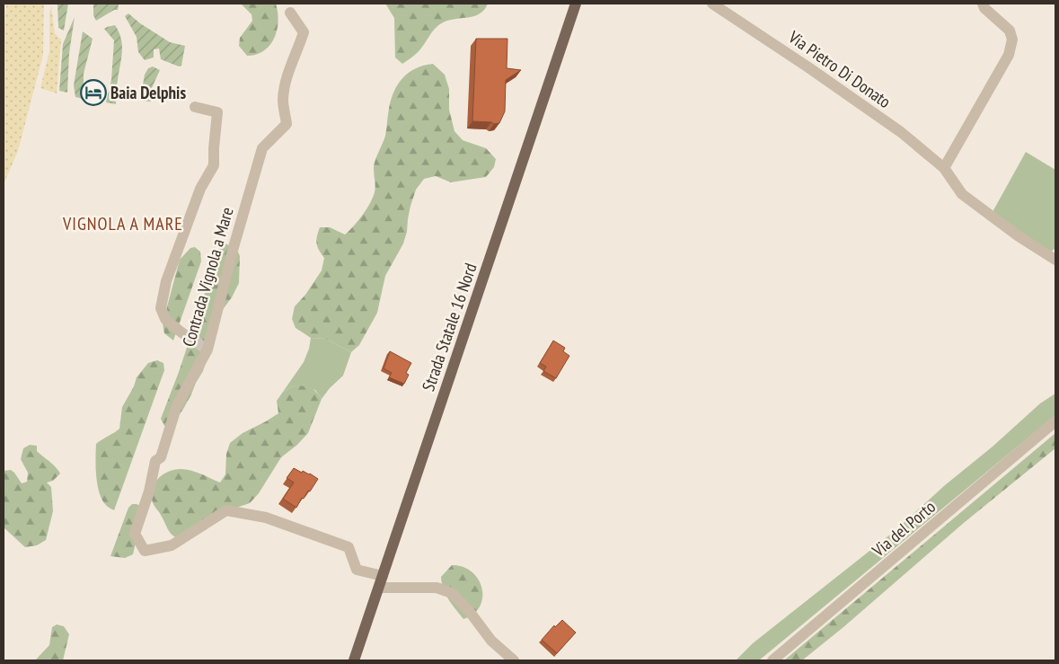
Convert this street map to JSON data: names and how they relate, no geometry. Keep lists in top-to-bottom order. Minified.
{"streets":{"main road":["Strada Statale 16 Nord"],"street":["Via Pietro Di Donato","Contrada Vignola a Mare","Via del Porto"]},"crossings":[["Contrada Vignola a Mare","Strada Statale 16 Nord"]],"districts":["VIGNOLA A MARE"],"places":{"hotel":["Baia Delphis"]}}
